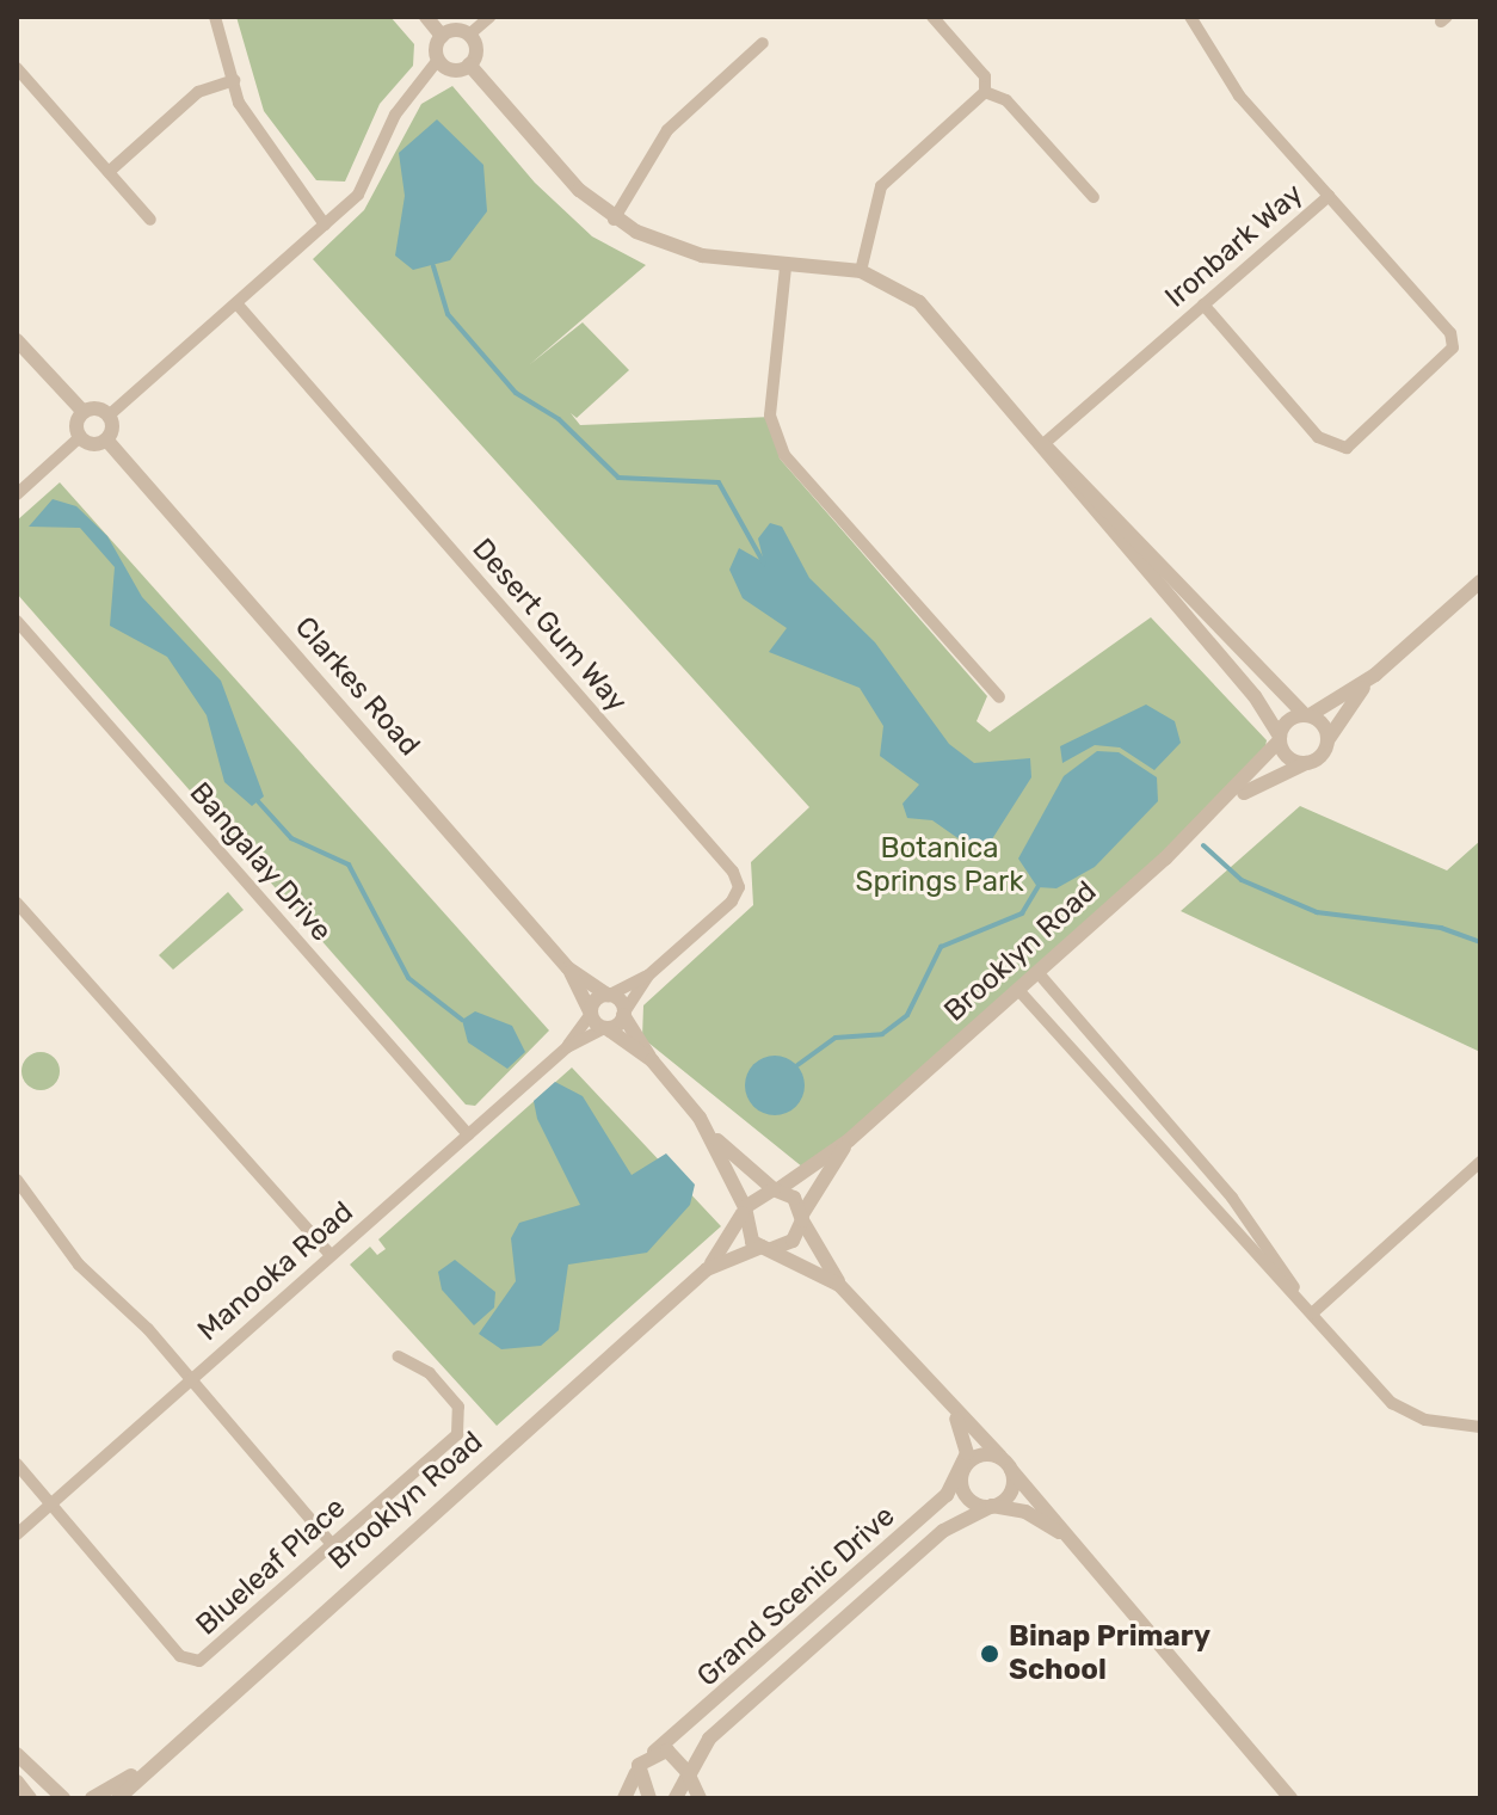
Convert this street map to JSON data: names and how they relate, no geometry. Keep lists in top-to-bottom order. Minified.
{"streets":{"street":["Ironbark Way","Desert Gum Way","Clarkes Road","Bangalay Drive","Brooklyn Road","Manooka Road","Blueleaf Place","Grand Scenic Drive"]},"crossings":[["Desert Gum Way","Clarkes Road"],["Clarkes Road","Manooka Road"],["Bangalay Drive","Manooka Road"],["Manooka Road","Blueleaf Place"]],"parks":["Botanica Springs Park"],"places":["Binap Primary School"]}
